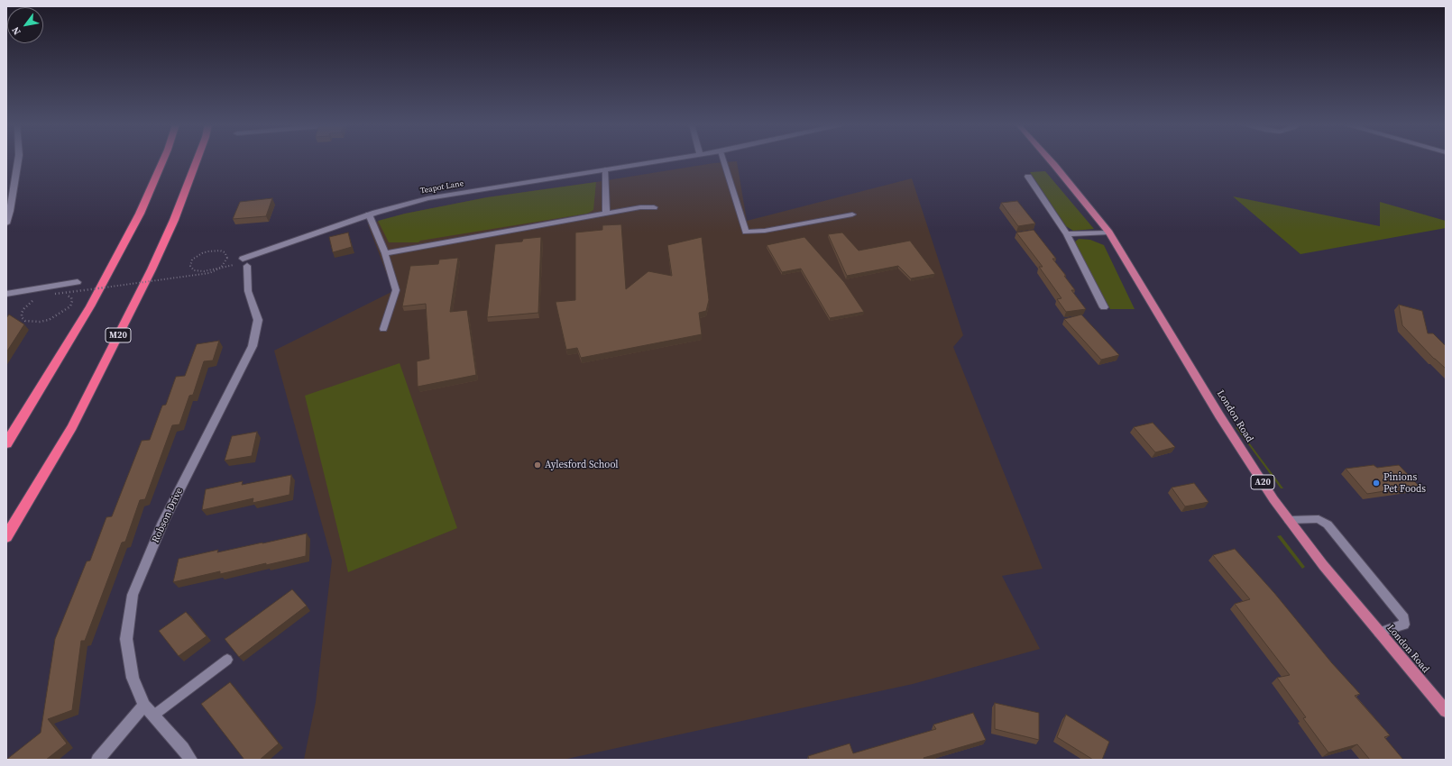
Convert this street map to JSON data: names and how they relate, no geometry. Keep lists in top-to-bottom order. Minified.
{"streets":{"highway":["M20"],"main road":["London Road","A20"],"street":["Teapot Lane","Robson Drive"]},"crossings":[["Teapot Lane","Robson Drive"]],"places":["Aylesford School","Pinions Pet Foods"],"north":"bottom left"}
